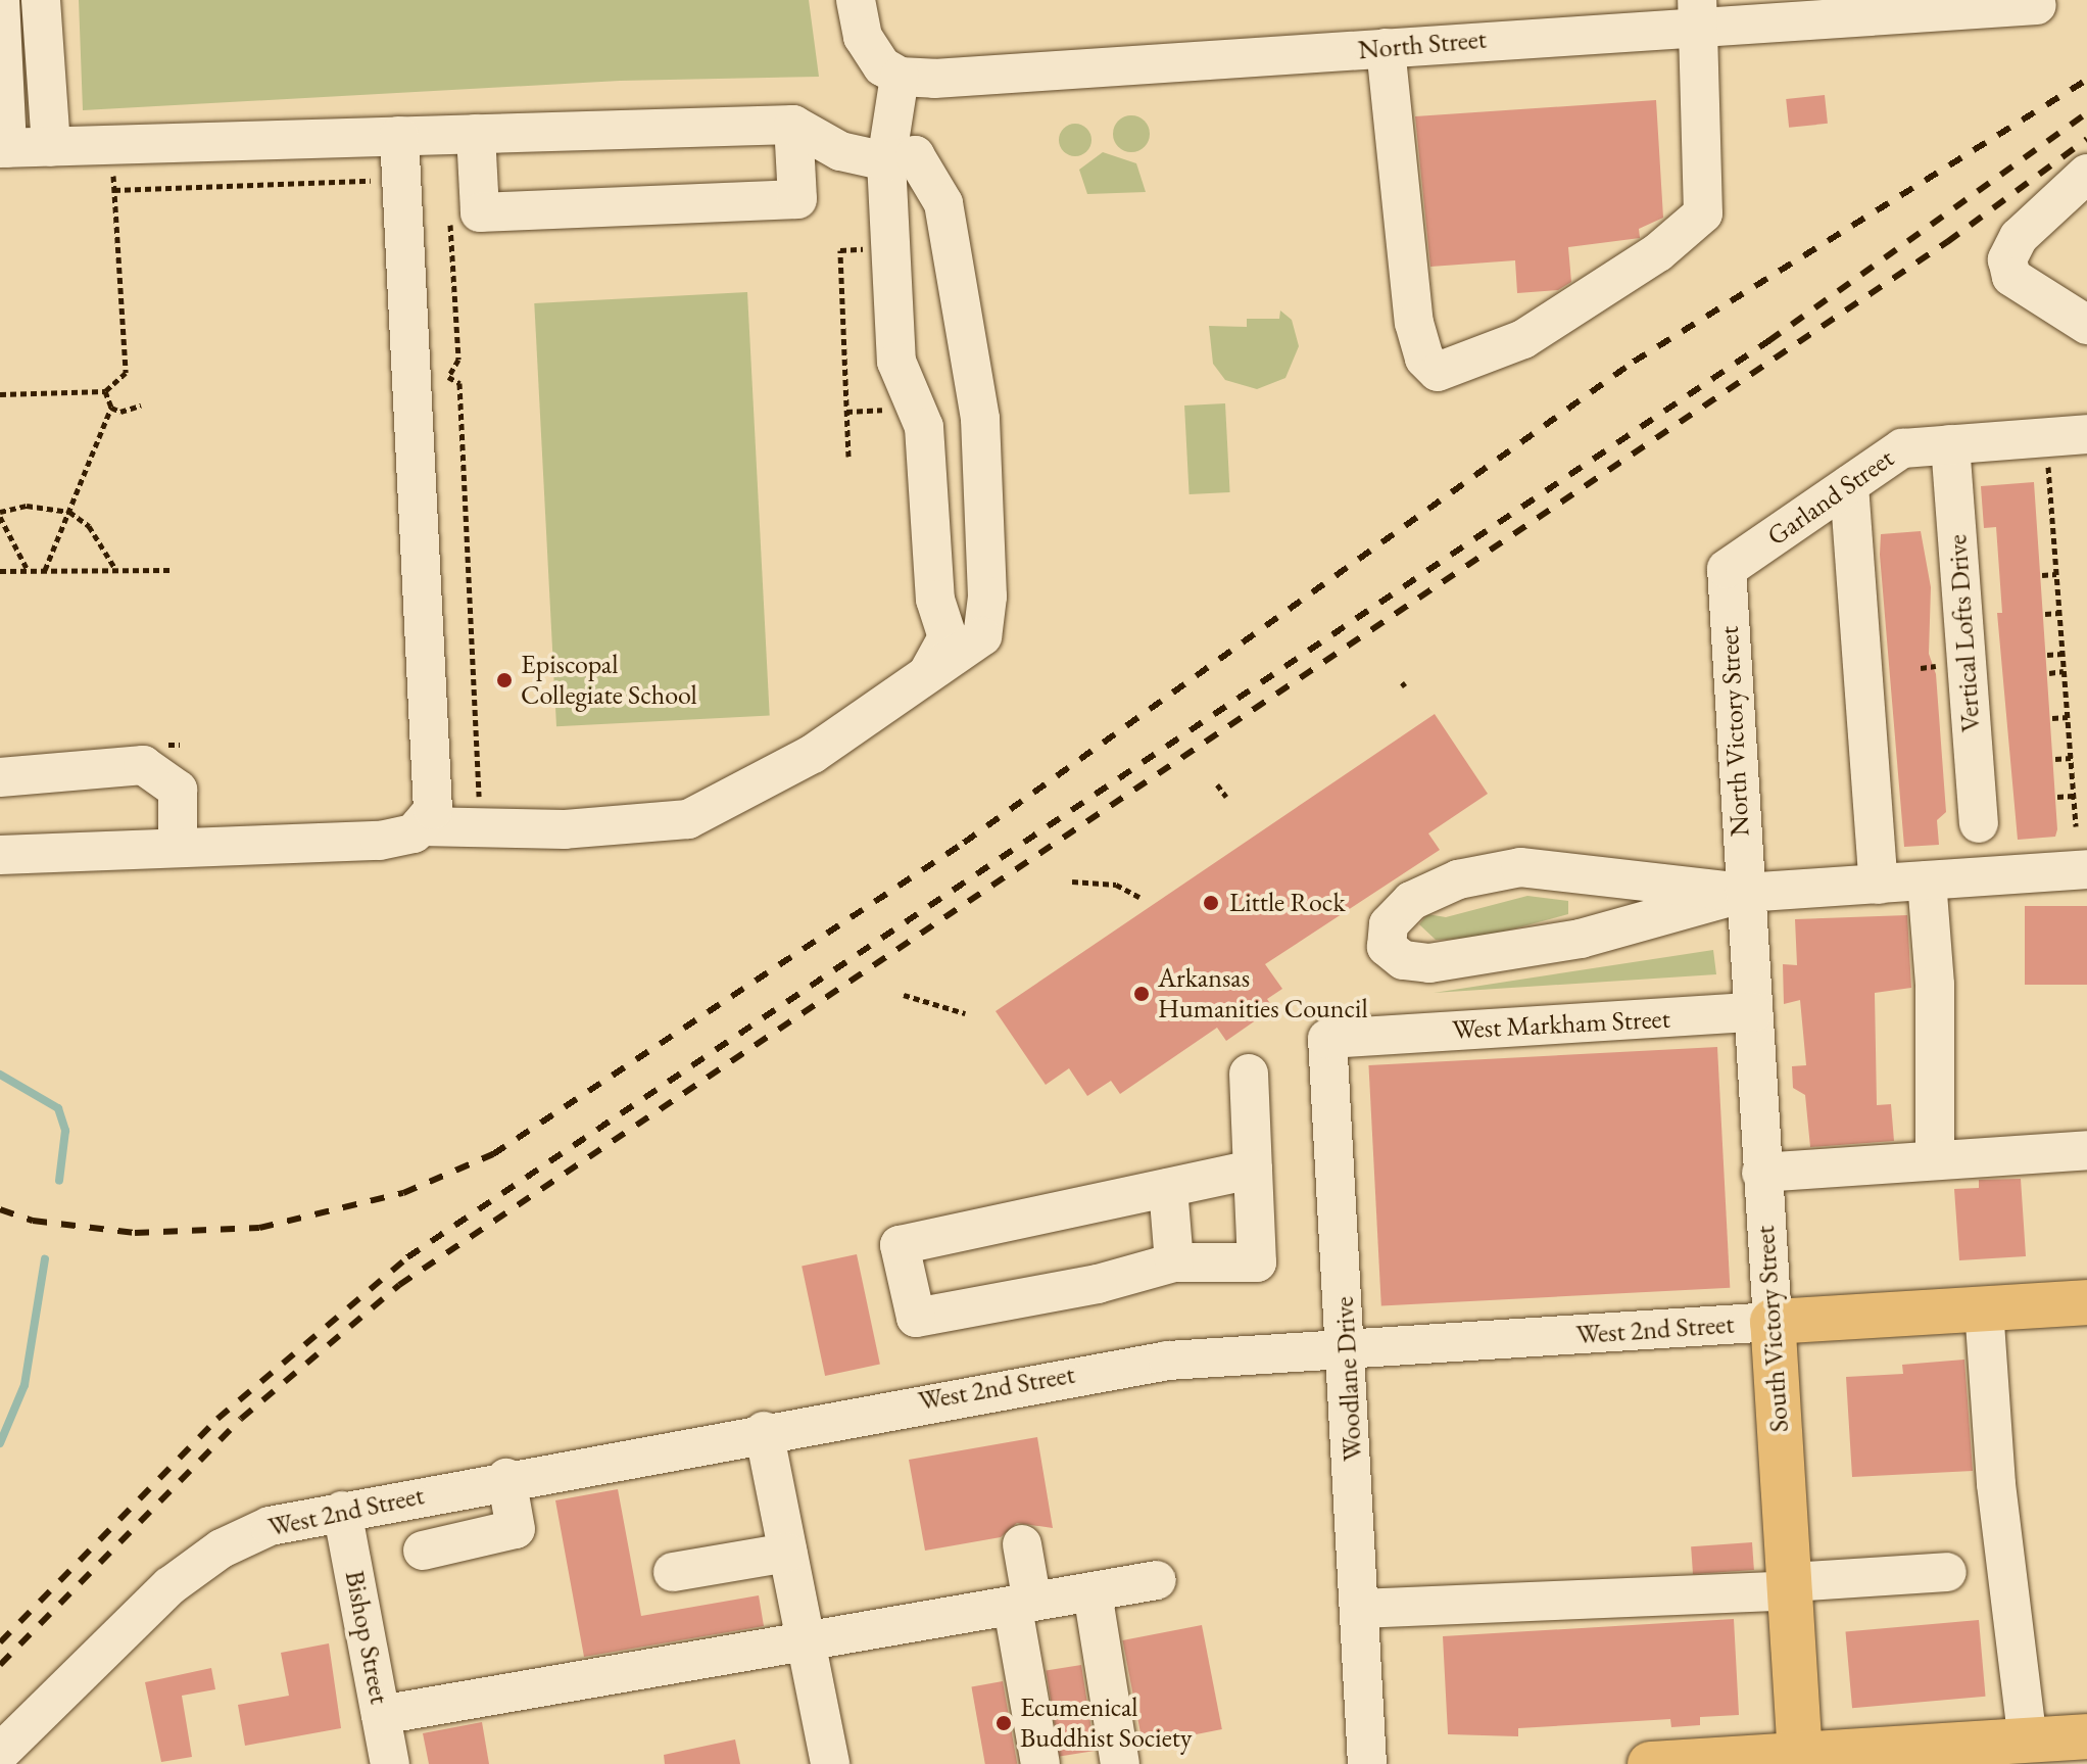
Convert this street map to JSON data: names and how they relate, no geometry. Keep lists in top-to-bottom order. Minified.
{"streets":{"main road":["South Victory Street","West 2nd Street"],"street":["North Street","Garland Street","Vertical Lofts Drive","North Victory Street","West Markham Street","Woodlane Drive","Bishop Street"]},"crossings":[["Garland Street","Vertical Lofts Drive"],["Garland Street","North Victory Street"],["North Victory Street","South Victory Street"],["West Markham Street","South Victory Street"],["West Markham Street","Woodlane Drive"],["South Victory Street","West 2nd Street"],["West 2nd Street","Woodlane Drive"],["West 2nd Street","Bishop Street"]],"places":["Episcopal Collegiate School","Little Rock","Arkansas Humanities Council","Ecumenical Buddhist Society"]}
